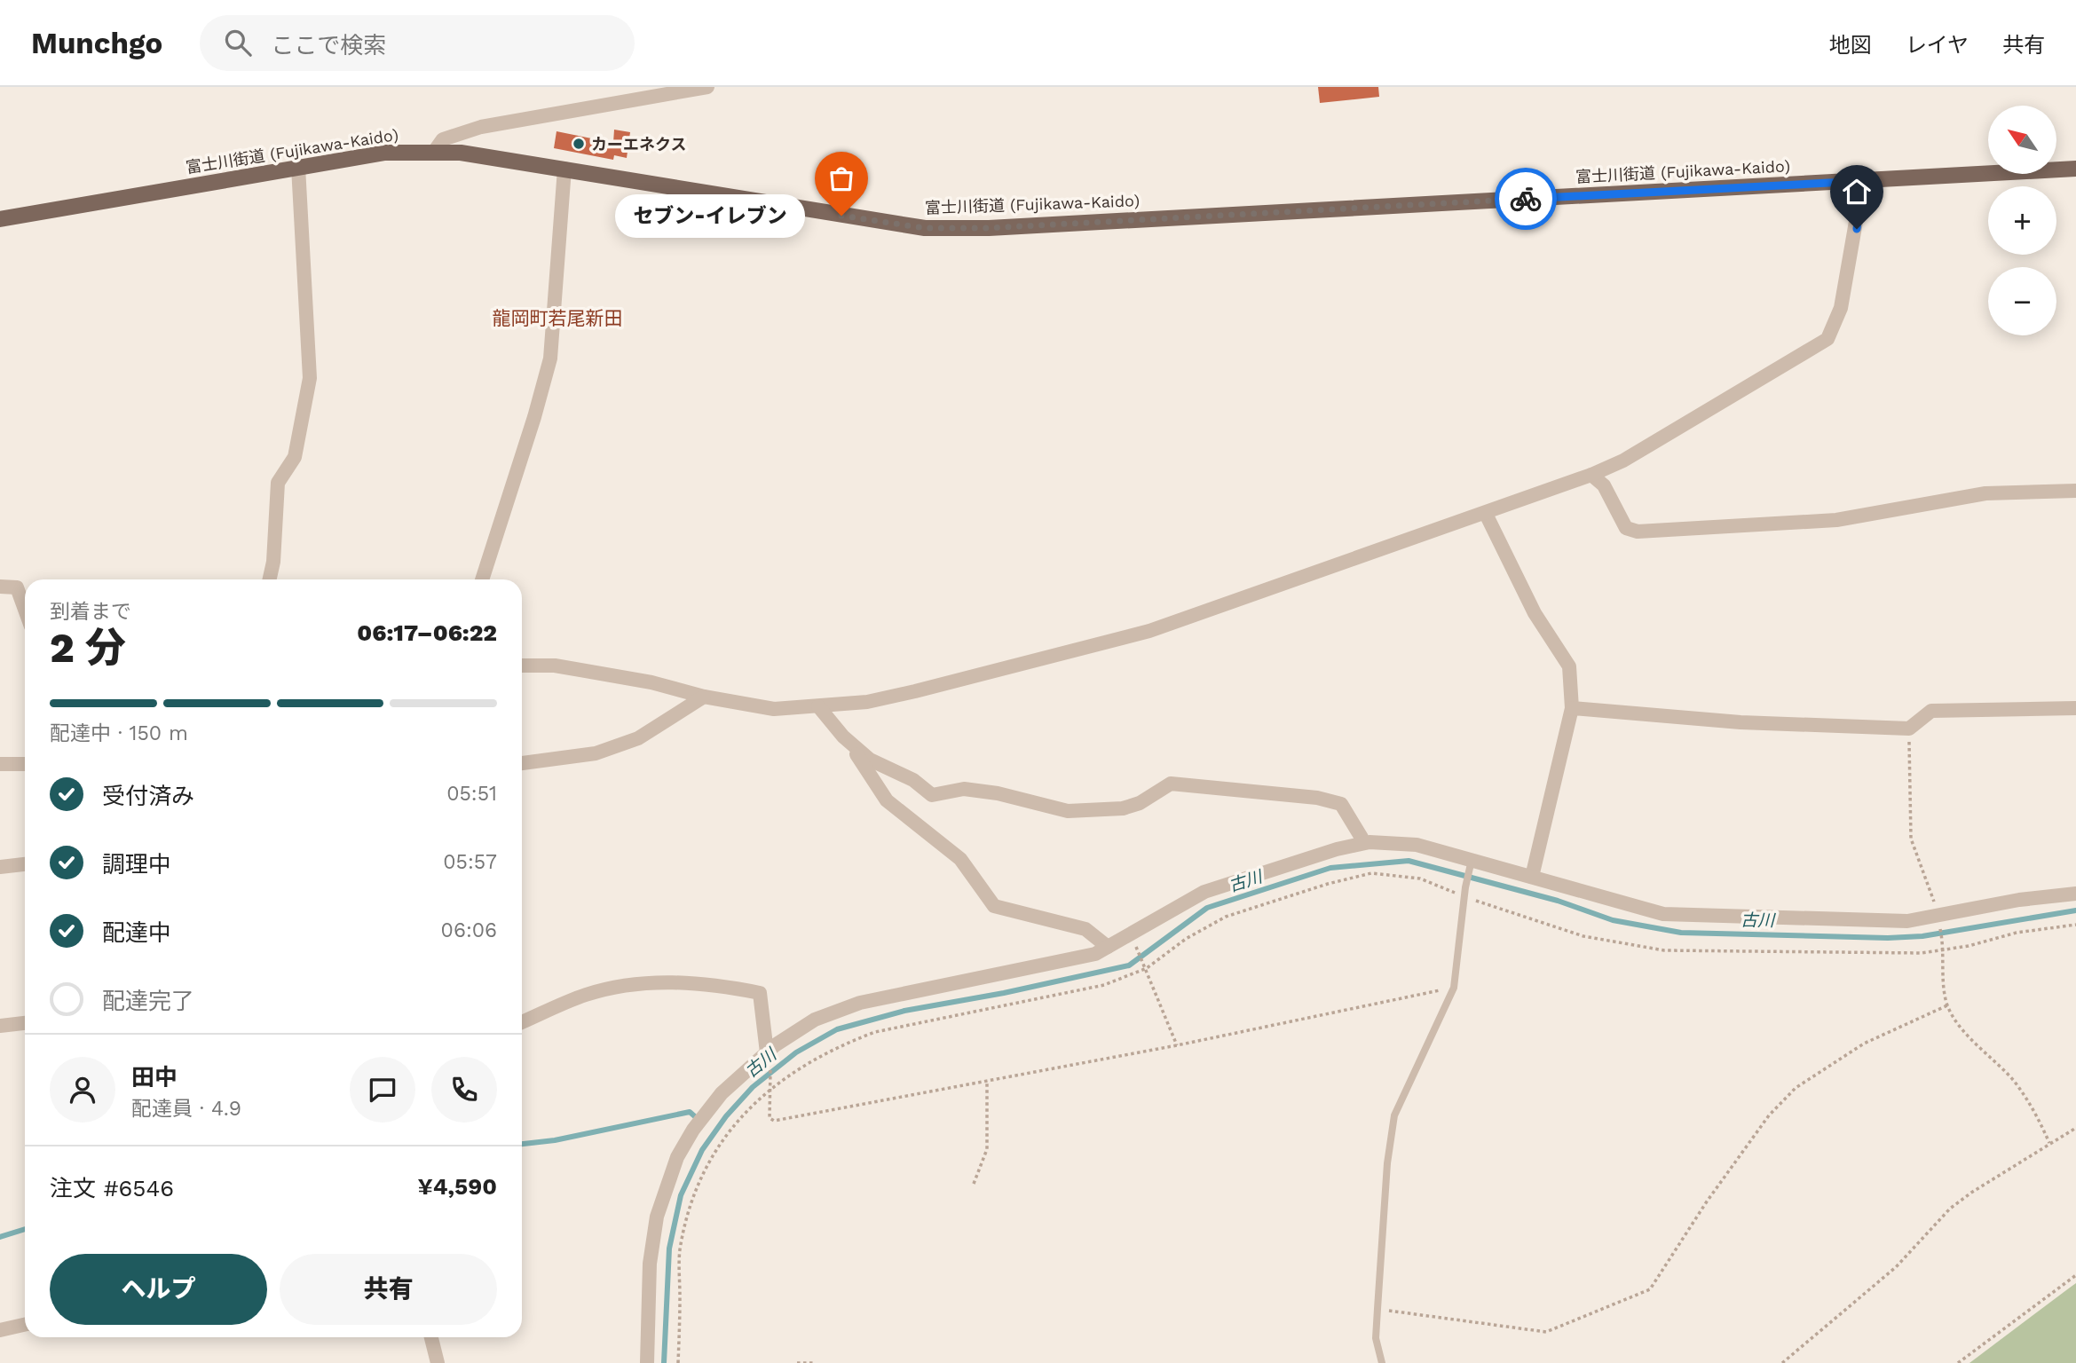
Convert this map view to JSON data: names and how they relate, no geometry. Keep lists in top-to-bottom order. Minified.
{"streets":{"main road":["富士川街道 (Fujikawa-Kaido)"]},"districts":["龍岡町若尾新田"],"water":["古川"],"places":["カーエネクス","セブン-イレブン"],"north":"top left","page":{"header":"Munchgo","search":"ここで検索","nav":["地図","レイヤ","共有"],"map_buttons":["+","−"],"bubble":"セブン-イレブン","heading":["2 分","到着まで","06:17–06:22"],"panel":["田中","配達員 · 4.9","注文 #6546","¥4,590"],"bar":"配達中 · 150 m","list":[["受付済み","05:51"],["調理中","05:57"],["配達中","06:06"],"配達完了"],"buttons":["ヘルプ","共有"]}}
